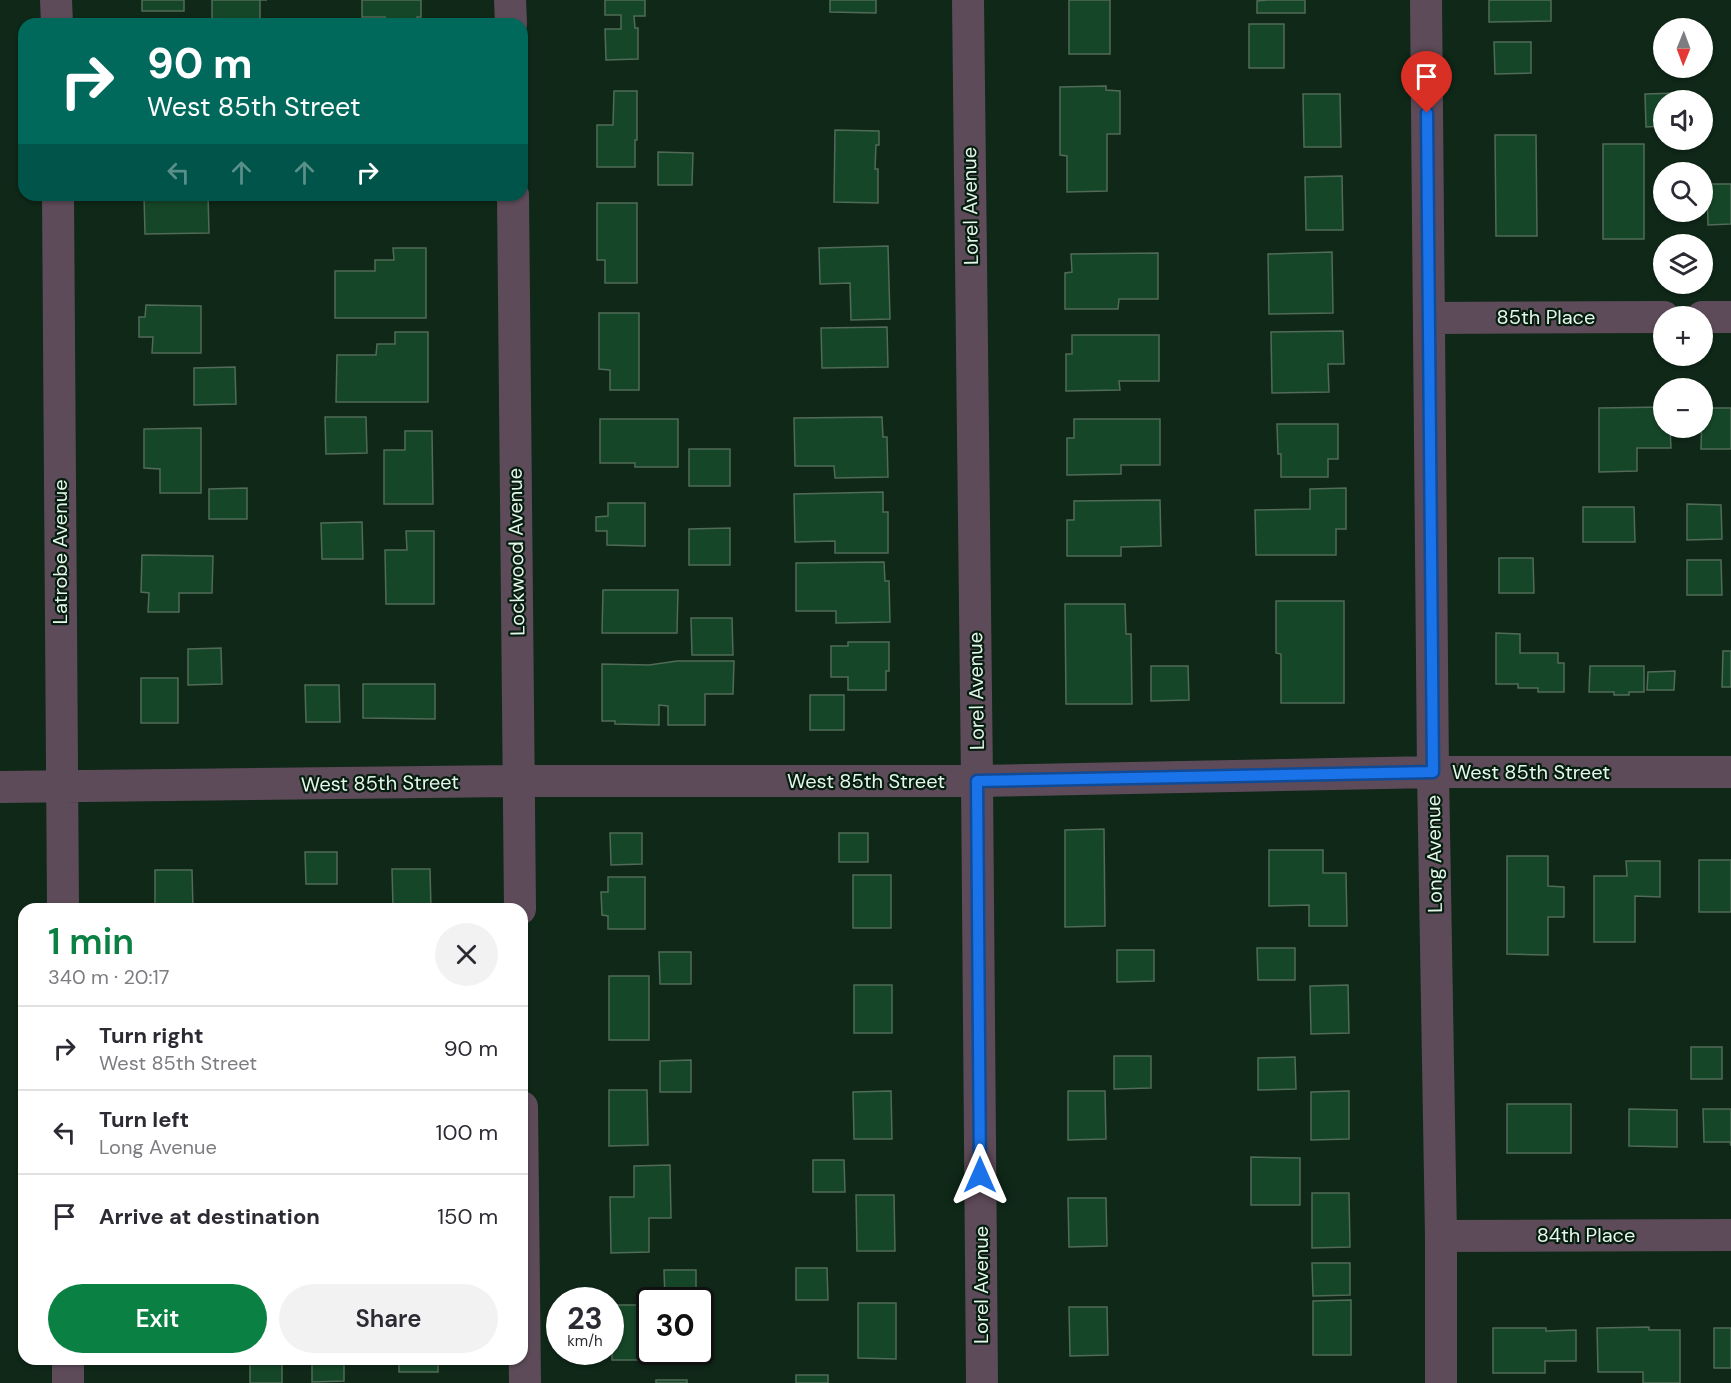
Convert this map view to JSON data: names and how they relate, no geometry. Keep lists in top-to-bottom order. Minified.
{"streets":{"street":["Lorel Avenue","85th Place","Latrobe Avenue","Lockwood Avenue","West 85th Street","Long Avenue","84th Place"]},"crossings":[["Lorel Avenue","West 85th Street"],["85th Place","Long Avenue"],["Latrobe Avenue","West 85th Street"],["Lockwood Avenue","West 85th Street"],["West 85th Street","Long Avenue"],["Long Avenue","84th Place"]],"north":"bottom","page":{"map_buttons":["+","−"],"turn":["90 m","West 85th Street"],"heading":["1 min","340 m · 20:17"],"list":[{"name":"Turn right","note":"West 85th Street","value":"90 m"},{"name":"Turn left","note":"Long Avenue","value":"100 m"},{"name":"Arrive at destination","value":"150 m"}],"buttons":["Exit","Share"],"speed":"23 km/h","limit":"30"}}
